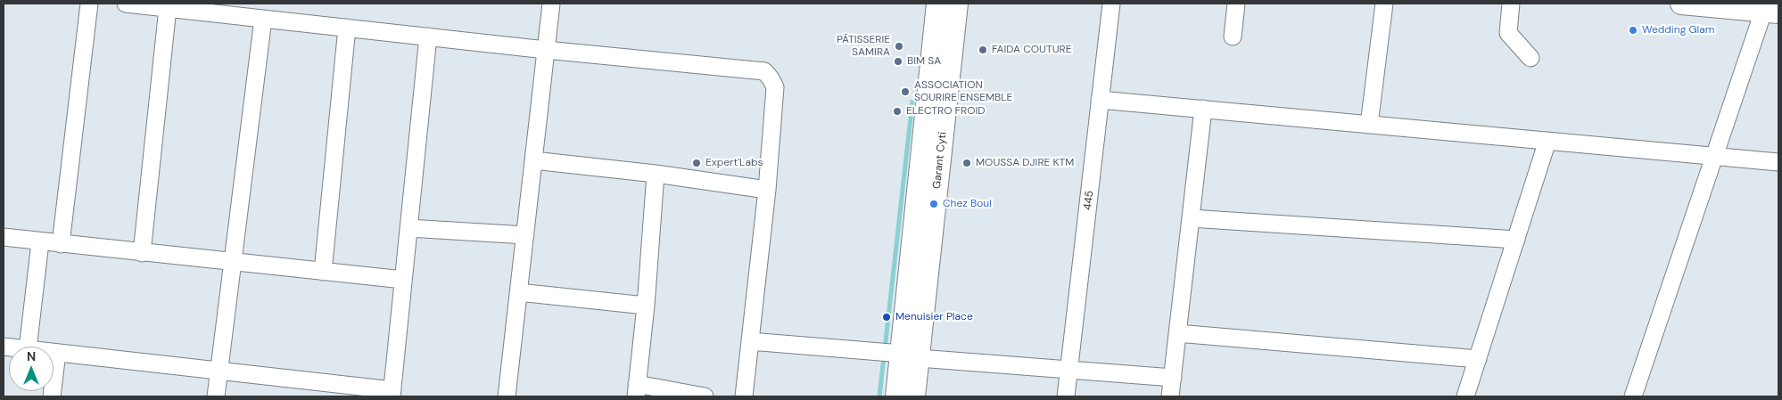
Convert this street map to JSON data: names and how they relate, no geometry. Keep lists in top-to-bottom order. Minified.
{"streets":{"main road":["Garant Cyti"],"street":["445"]},"places":["Wedding Glam","PÂTISSERIE SAMIRA","FAIDA COUTURE","BIM SA","ASSOCIATION SOURIRE ENSEMBLE","ELECTRO FROID","Expert'Labs","MOUSSA DJIRE KTM","Chez Boul","Menuisier Place"],"north":"top"}
